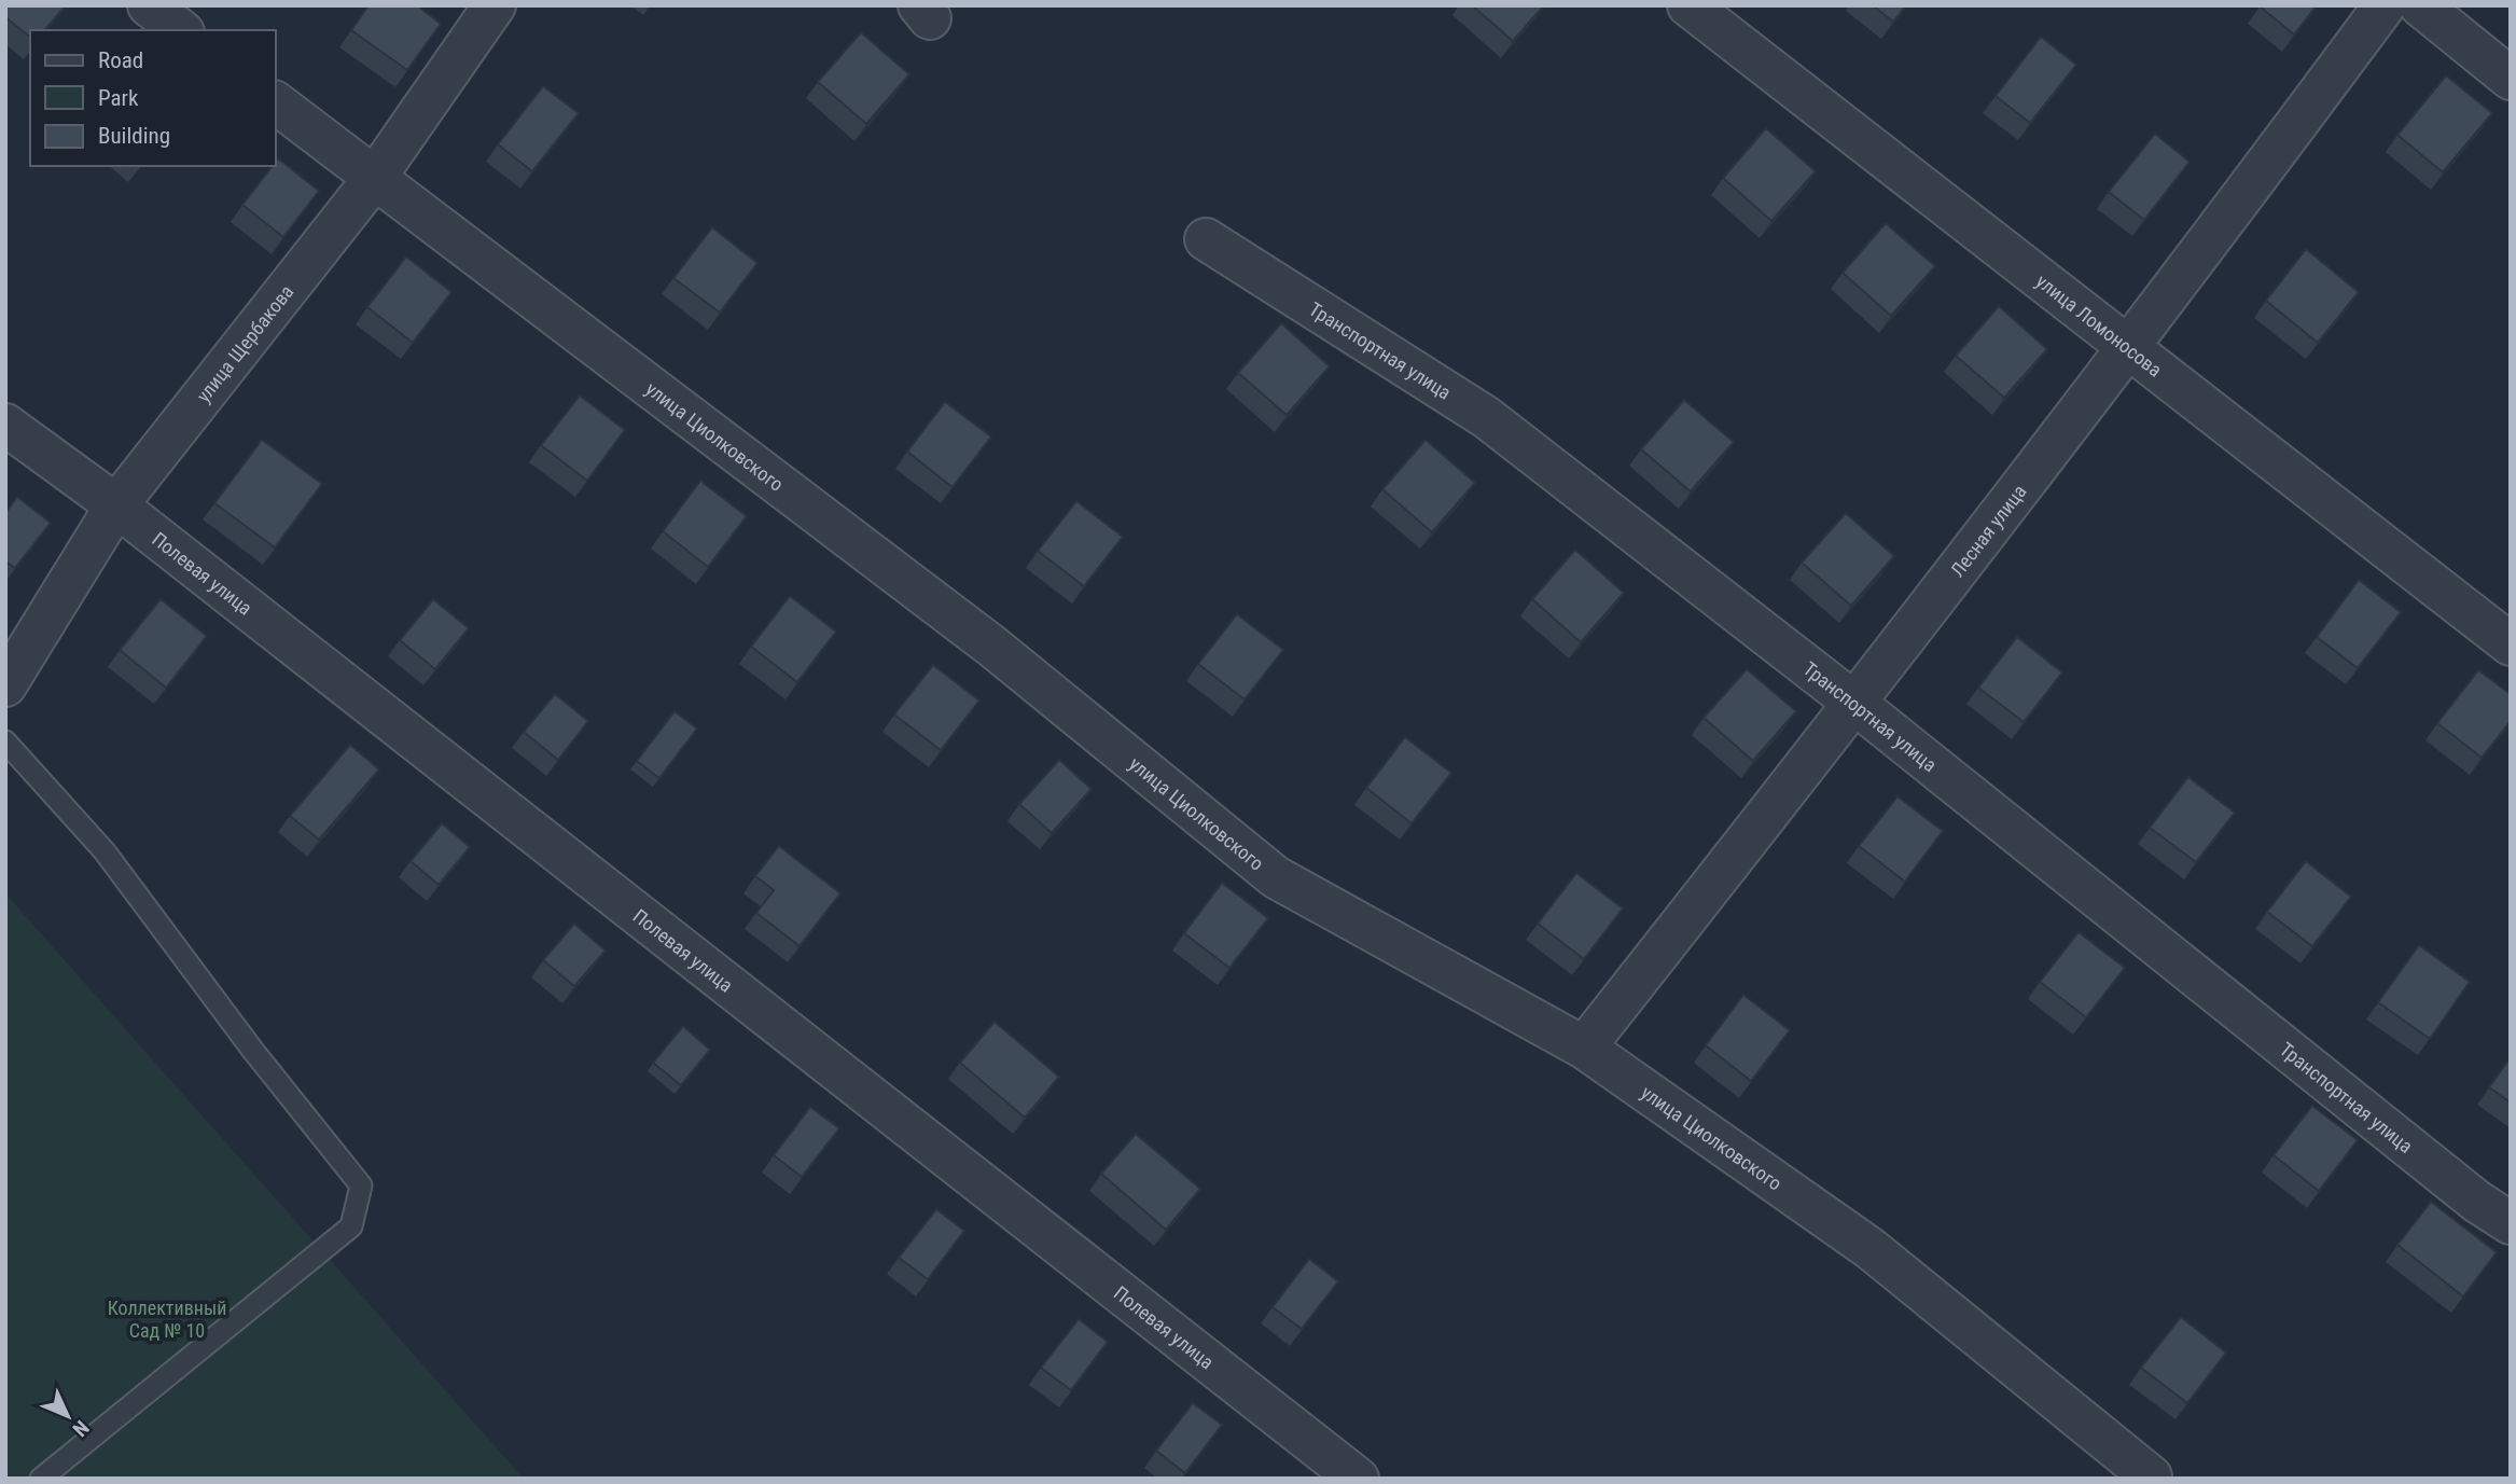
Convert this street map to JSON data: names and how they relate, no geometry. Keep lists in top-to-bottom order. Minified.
{"streets":{"street":["улица Ломоносова","улица Щербакова","Транспортная улица","улица Циолковского","Лесная улица","Полевая улица"]},"crossings":[["улица Ломоносова","Лесная улица"],["улица Щербакова","улица Циолковского"],["улица Щербакова","Полевая улица"],["Транспортная улица","Лесная улица"],["улица Циолковского","Лесная улица"]],"parks":["Коллективный Сад № 10"],"legend":["Road","Park","Building"],"north":"bottom right"}
